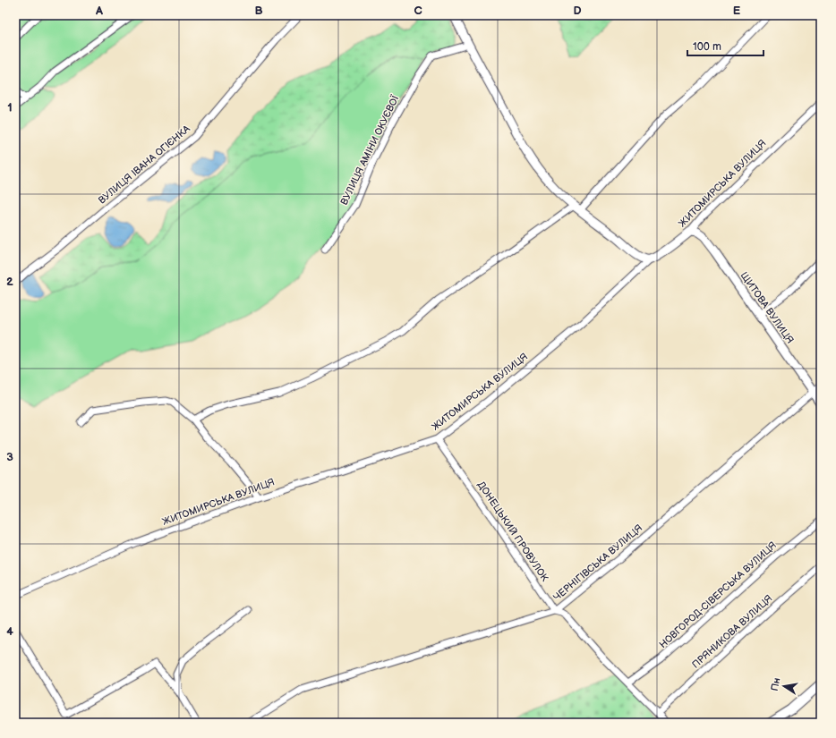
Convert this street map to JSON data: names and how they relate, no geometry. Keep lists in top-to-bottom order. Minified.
{"streets":{"street":["ВУЛИЦЯ АМІНИ ОКУЄВОЇ","ВУЛИЦЯ ІВАНА ОГІЄНКА","ЖИТОМИРСЬКА ВУЛИЦЯ","ЩИТОВА ВУЛИЦЯ","ДОНЕЦЬКИЙ ПРОВУЛОК","ЧЕРНІГІВСЬКА ВУЛИЦЯ","НОВГОРОД-СІВЕРСЬКА ВУЛИЦЯ","ПРЯНИКОВА ВУЛИЦЯ"]},"crossings":[["ЖИТОМИРСЬКА ВУЛИЦЯ","ЩИТОВА ВУЛИЦЯ"],["ЖИТОМИРСЬКА ВУЛИЦЯ","ДОНЕЦЬКИЙ ПРОВУЛОК"],["ЩИТОВА ВУЛИЦЯ","ЧЕРНІГІВСЬКА ВУЛИЦЯ"],["ДОНЕЦЬКИЙ ПРОВУЛОК","ЧЕРНІГІВСЬКА ВУЛИЦЯ"],["ДОНЕЦЬКИЙ ПРОВУЛОК","НОВГОРОД-СІВЕРСЬКА ВУЛИЦЯ"],["ДОНЕЦЬКИЙ ПРОВУЛОК","ПРЯНИКОВА ВУЛИЦЯ"]],"scale_bar":"100 m","north":"left","grid":{"columns":["A","B","C","D","E"],"rows":["1","2","3","4"]}}
